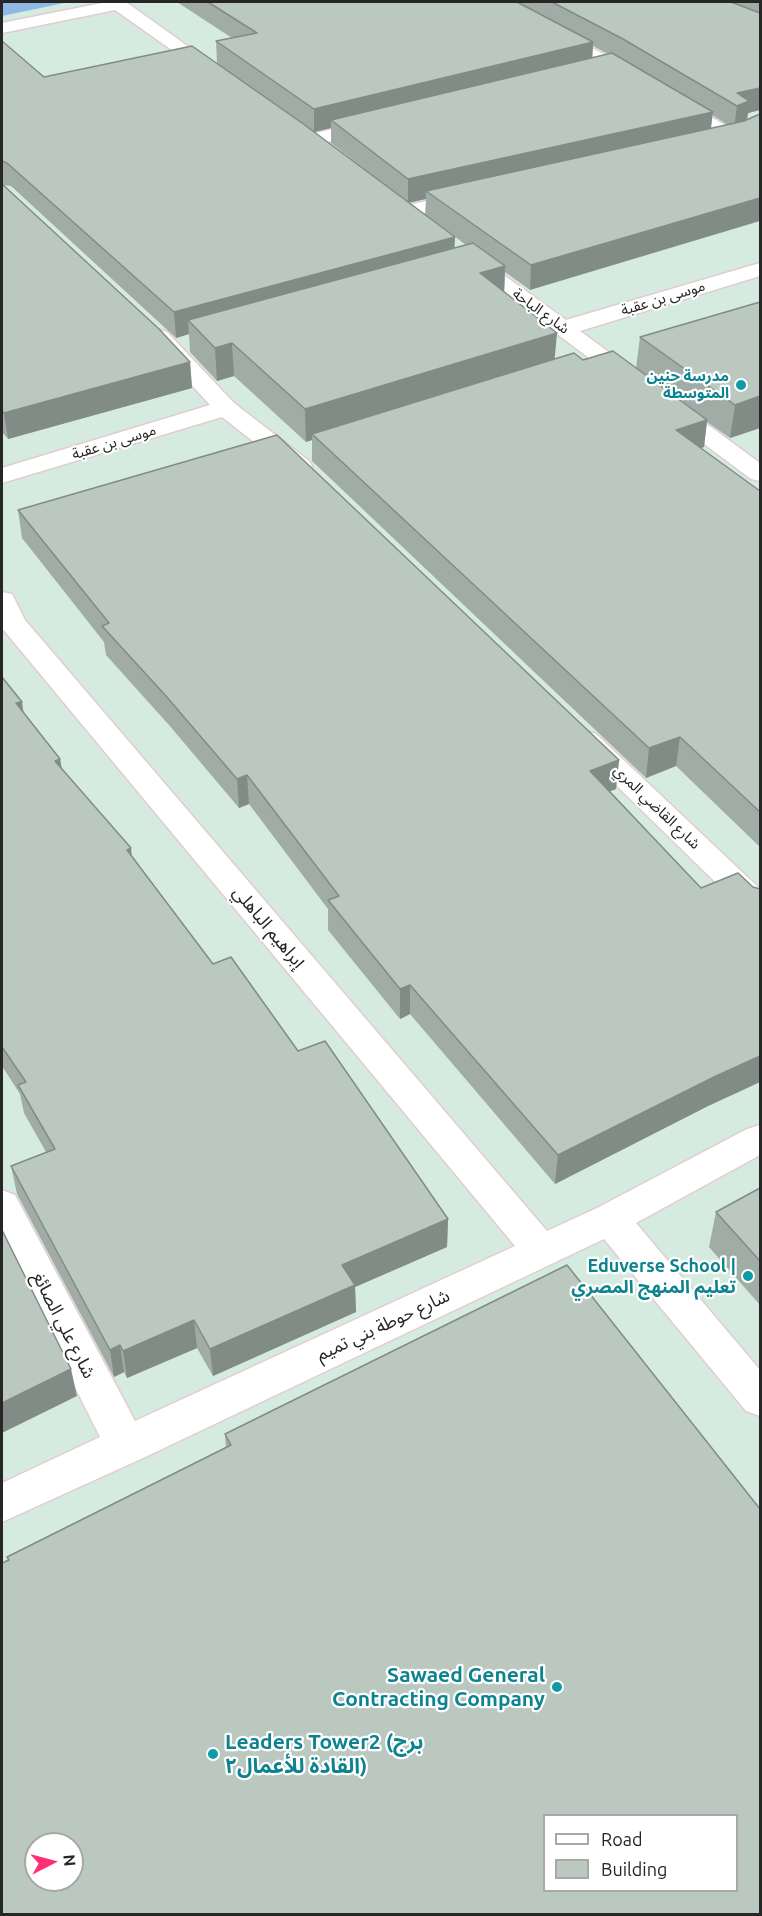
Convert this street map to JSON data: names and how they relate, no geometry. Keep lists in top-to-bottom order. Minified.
{"streets":{"street":["موسى بن عقبة","شارع الباحة","شارع القاضي المري","إبراهيم الباهلي","شارع علي الصائغ","شارع حوطة بني تميم"]},"crossings":[["موسى بن عقبة","شارع الباحة"],["إبراهيم الباهلي","شارع حوطة بني تميم"],["شارع علي الصائغ","شارع حوطة بني تميم"]],"places":["مدرسة حنين المتوسطة","Eduverse School | تعليم المنهج المصري","Sawaed General Contracting Company","Leaders Tower2 (برج القادة للأعمال٢)"],"legend":["Road","Building"],"north":"right"}
